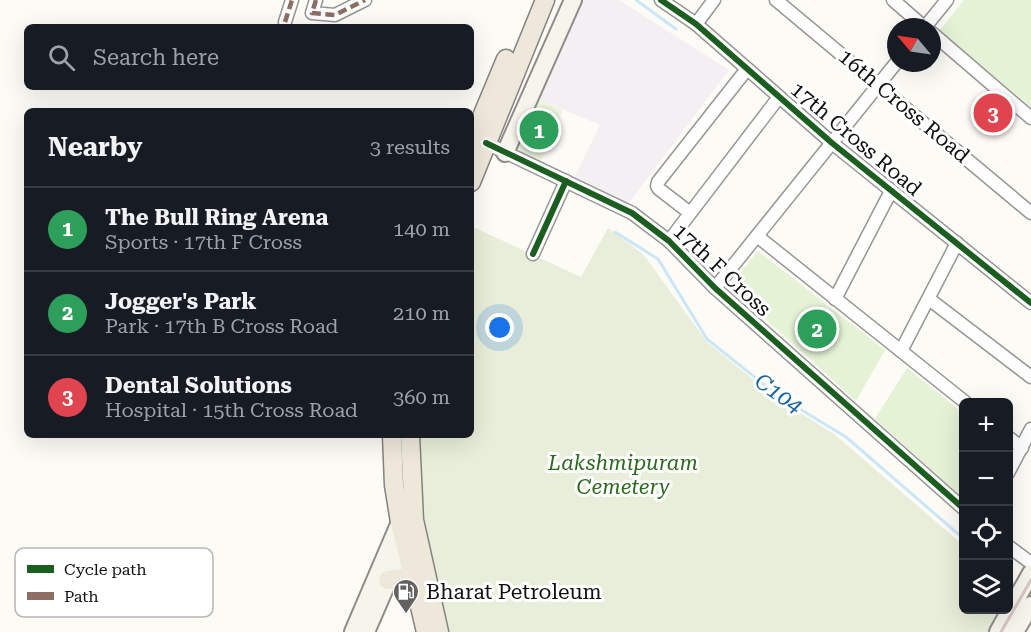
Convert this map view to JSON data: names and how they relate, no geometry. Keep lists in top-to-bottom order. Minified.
{"streets":{"street":["16th Cross Road","17th Cross Road","17th F Cross"]},"water":["C104"],"parks":["Lakshmipuram Cemetery"],"places":{"fuel station":["Bharat Petroleum"]},"legend":["Cycle path","Path"],"north":"top left","page":{"search":"Search here","pins":["3","1","2"],"heading":["Nearby","3 results"],"list":[{"mark":"1","name":"The Bull Ring Arena","note":"Sports · 17th F Cross","value":"140 m"},{"mark":"2","name":"Jogger's Park","note":"Park · 17th B Cross Road","value":"210 m"},{"mark":"3","name":"Dental Solutions","note":"Hospital · 15th Cross Road","value":"360 m"}],"map_buttons":["+","−"]}}
